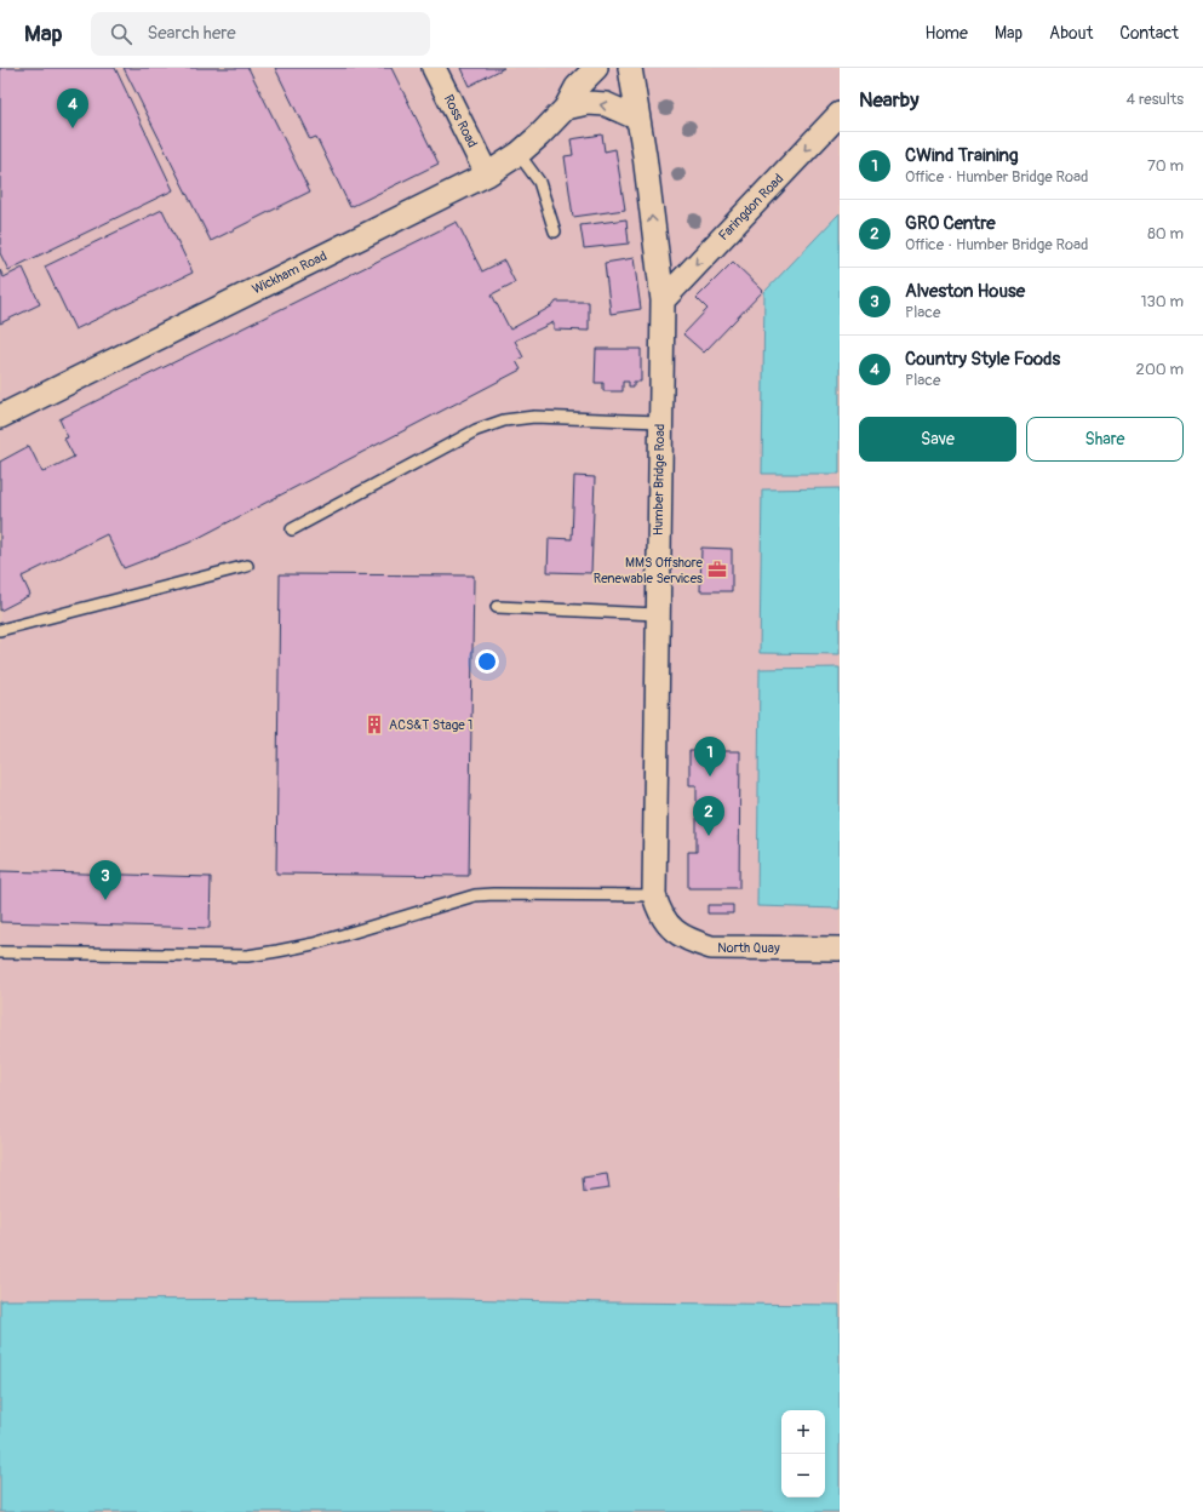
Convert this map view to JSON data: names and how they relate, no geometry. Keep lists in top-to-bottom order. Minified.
{"streets":{"street":["Ross Road","Faringdon Road","Wickham Road","Humber Bridge Road","North Quay"]},"crossings":[["Ross Road","Wickham Road"],["Faringdon Road","Humber Bridge Road"],["Humber Bridge Road","North Quay"]],"one_way":["Faringdon Road"],"places":{"office":["MMS Offshore Renewable Services"],"building":["ACS&T Stage 1"]},"page":{"header":"Map","search":"Search here","nav":["Home","Map","About","Contact"],"heading":["Nearby","4 results"],"pins":["4","1","2","3"],"list":[{"mark":"1","name":"CWind Training","note":"Office · Humber Bridge Road","value":"70 m"},{"mark":"2","name":"GRO Centre","note":"Office · Humber Bridge Road","value":"80 m"},{"mark":"3","name":"Alveston House","note":"Place","value":"130 m"},{"mark":"4","name":"Country Style Foods","note":"Place","value":"200 m"}],"buttons":["Save","Share"],"map_buttons":["+","−"]}}
